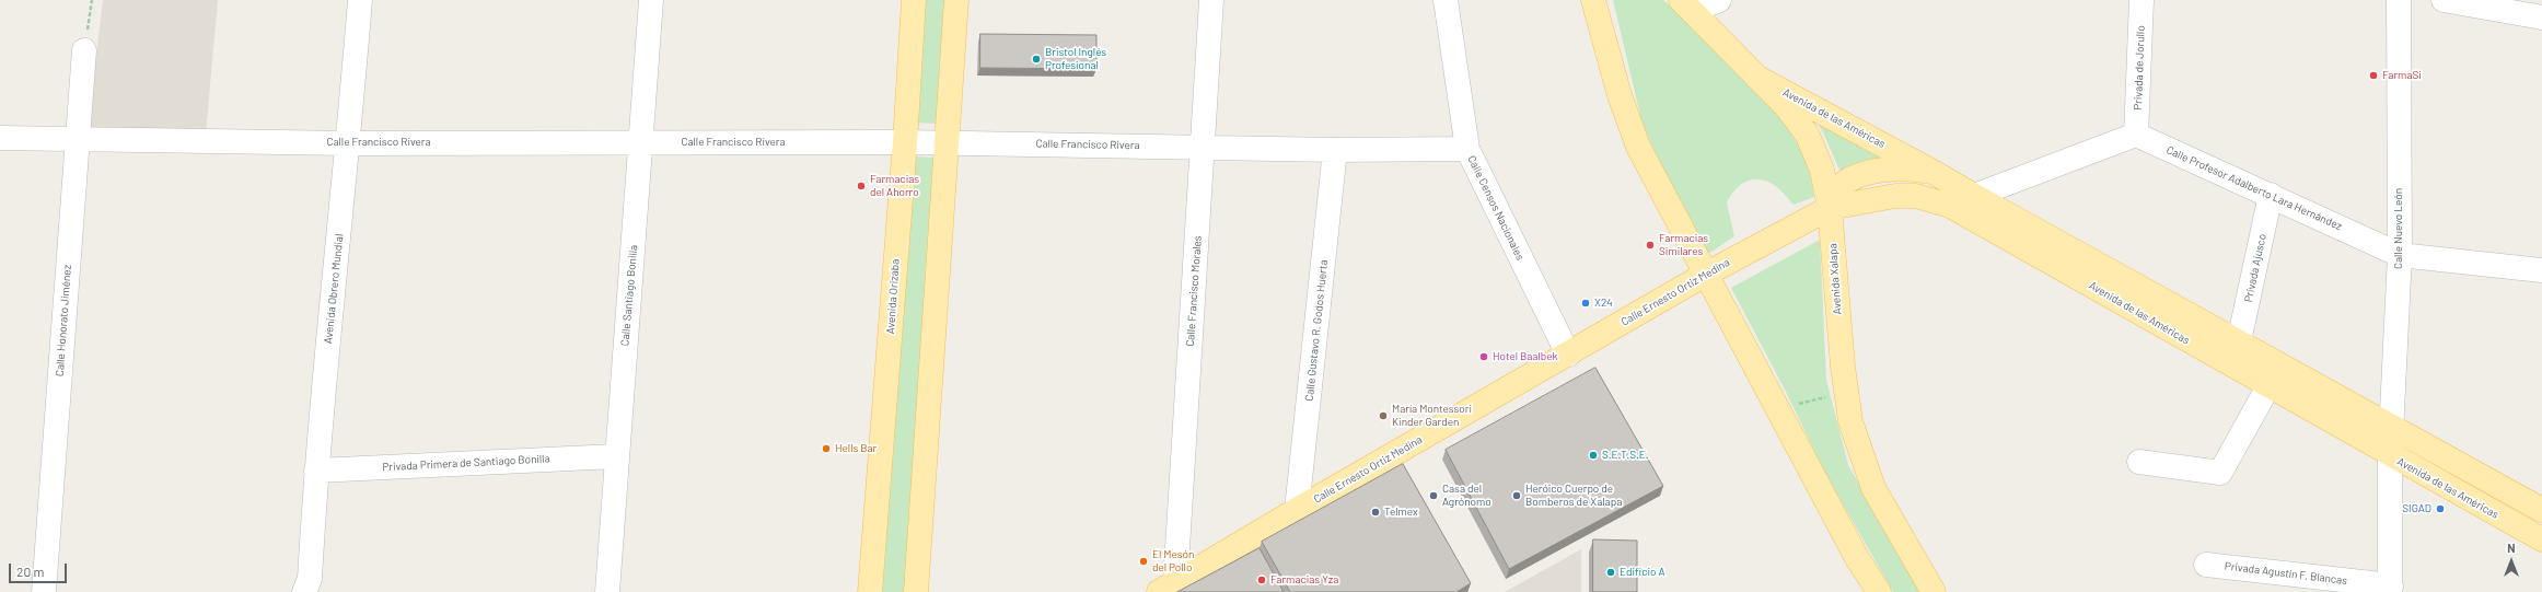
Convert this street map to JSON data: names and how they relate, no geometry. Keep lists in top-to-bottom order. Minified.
{"streets":{"main road":["Avenida de las Américas","Avenida Xalapa","Calle Ernesto Ortiz Medina","Avenida Orizaba"],"street":["Privada de Jorullo","Calle Francisco Rivera","Calle Profesor Adalberto Lara Hernández","Calle Censos Nacionales","Calle Nuevo León","Privada Ajusco","Avenida Obrero Mundial","Calle Francisco Morales","Calle Santiago Bonilla","Calle Honorato Jiménez","Calle Gustavo R. Godos Huerta","Privada Primera de Santiago Bonilla","Privada Agustín F. Blancas"]},"crossings":[["Privada de Jorullo","Calle Profesor Adalberto Lara Hernández"],["Avenida de las Américas","Calle Nuevo León"],["Avenida de las Américas","Privada Ajusco"],["Avenida de las Américas","Avenida Xalapa"],["Avenida de las Américas","Calle Ernesto Ortiz Medina"],["Calle Francisco Rivera","Calle Censos Nacionales"],["Calle Francisco Rivera","Avenida Obrero Mundial"],["Calle Francisco Rivera","Calle Francisco Morales"],["Calle Francisco Rivera","Calle Santiago Bonilla"],["Calle Francisco Rivera","Avenida Orizaba"],["Calle Francisco Rivera","Calle Honorato Jiménez"],["Calle Francisco Rivera","Calle Gustavo R. Godos Huerta"],["Calle Profesor Adalberto Lara Hernández","Calle Nuevo León"],["Calle Profesor Adalberto Lara Hernández","Privada Ajusco"],["Calle Censos Nacionales","Calle Ernesto Ortiz Medina"],["Calle Nuevo León","Privada Agustín F. Blancas"],["Avenida Xalapa","Calle Ernesto Ortiz Medina"],["Avenida Obrero Mundial","Privada Primera de Santiago Bonilla"],["Calle Francisco Morales","Calle Ernesto Ortiz Medina"],["Calle Ernesto Ortiz Medina","Calle Gustavo R. Godos Huerta"],["Calle Santiago Bonilla","Privada Primera de Santiago Bonilla"]],"places":["Bristol Inglés Profesional","FarmaSi","Farmacias del Ahorro","Farmacias Similares","X24","Hotel Baalbek","María Montessori Kinder Garden","Hells Bar","S.E.T.S.E.","Casa del Agrónomo","Heróico Cuerpo de Bomberos de Xalapa","SIGAD","Telmex","El Mesón del Pollo","Edificio A","Farmacias Yza"],"scale_bar":"20 m","north":"top"}
